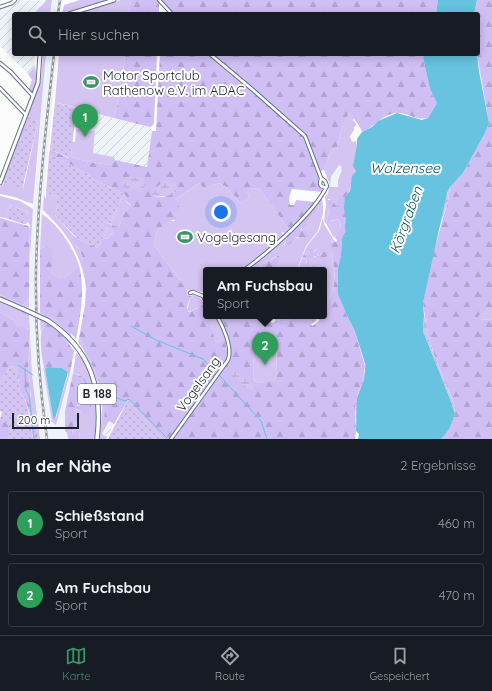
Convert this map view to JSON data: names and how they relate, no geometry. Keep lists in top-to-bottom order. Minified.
{"streets":{"main road":["B 188"],"street":["Vogelsang"]},"water":["Wolzensee","Körgraben"],"places":{"sports":["Motor Sportclub Rathenow e.V. im ADAC","Vogelgesang"]},"scale_bar":"200 m","page":{"search":"Hier suchen","pins":["1","2"],"popup":["Am Fuchsbau","Sport"],"scale":"200 m","heading":["In der Nähe","2 Ergebnisse"],"list":[{"mark":"1","name":"Schießstand","note":"Sport","value":"460 m"},{"mark":"2","name":"Am Fuchsbau","note":"Sport","value":"470 m"}],"nav":["Karte","Route","Gespeichert"]}}
